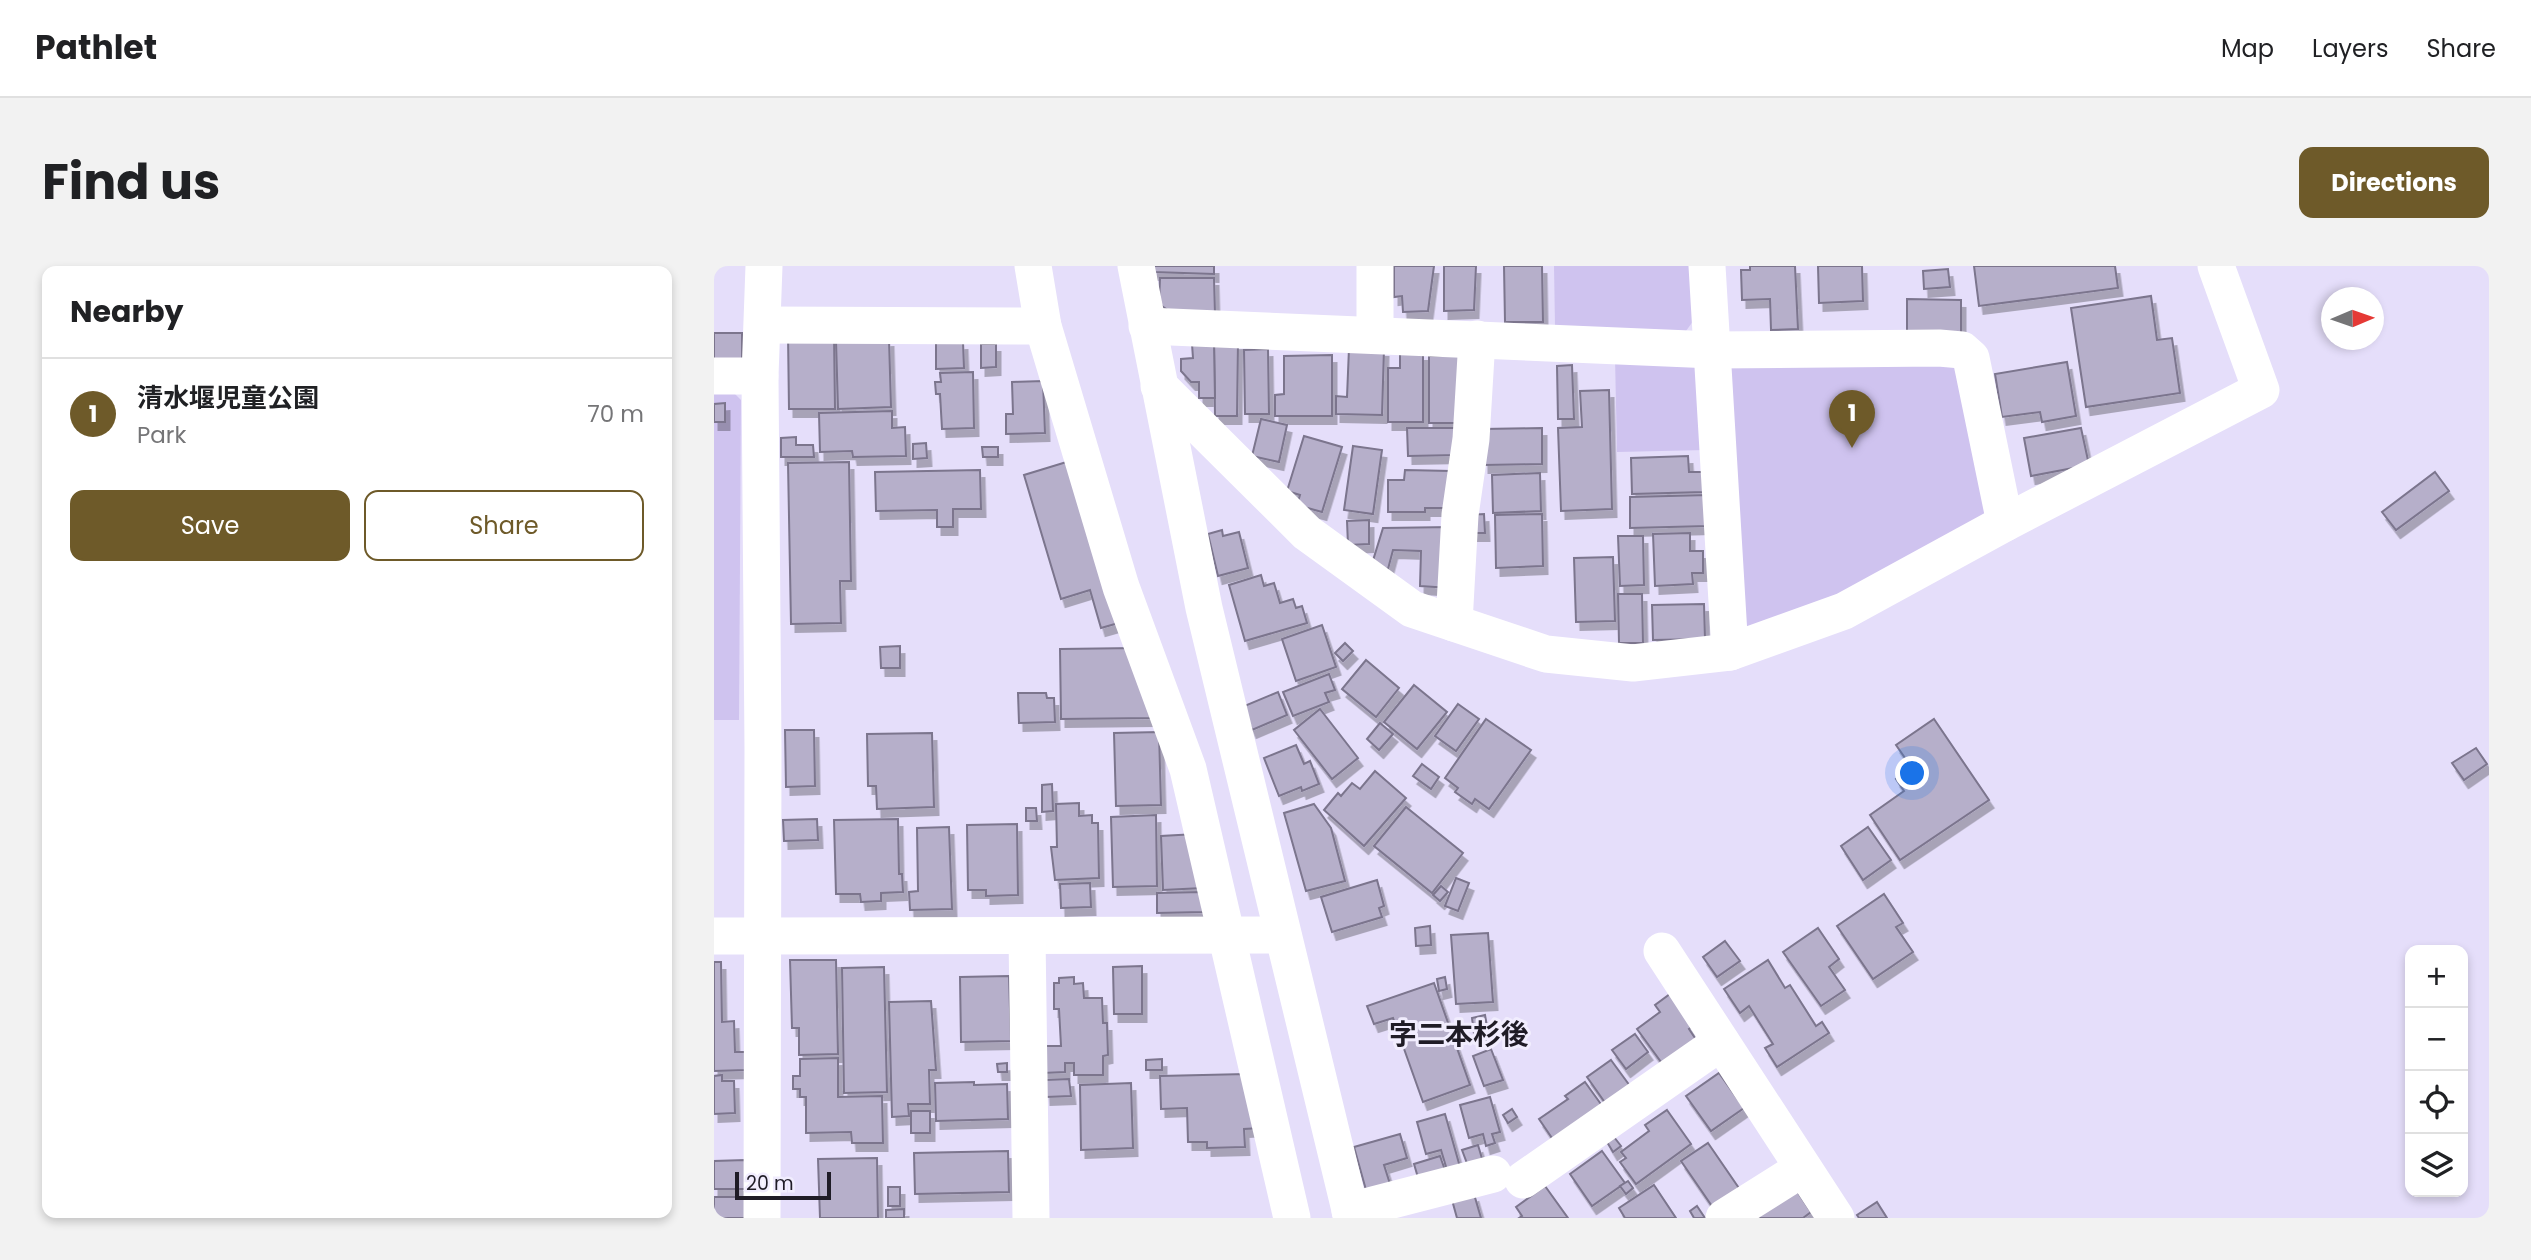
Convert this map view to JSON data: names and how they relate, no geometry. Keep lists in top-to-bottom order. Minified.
{"districts":["字二本杉後"],"scale_bar":"20 m","north":"right","page":{"header":"Pathlet","nav":["Map","Layers","Share"],"title":"Find us","buttons":["Directions",["Save","Share"]],"heading":"Nearby","list":[{"mark":"1","name":"清水堰児童公園","note":"Park","value":"70 m"}],"pins":"1","map_buttons":["+","−"],"scale":"20 m"}}
